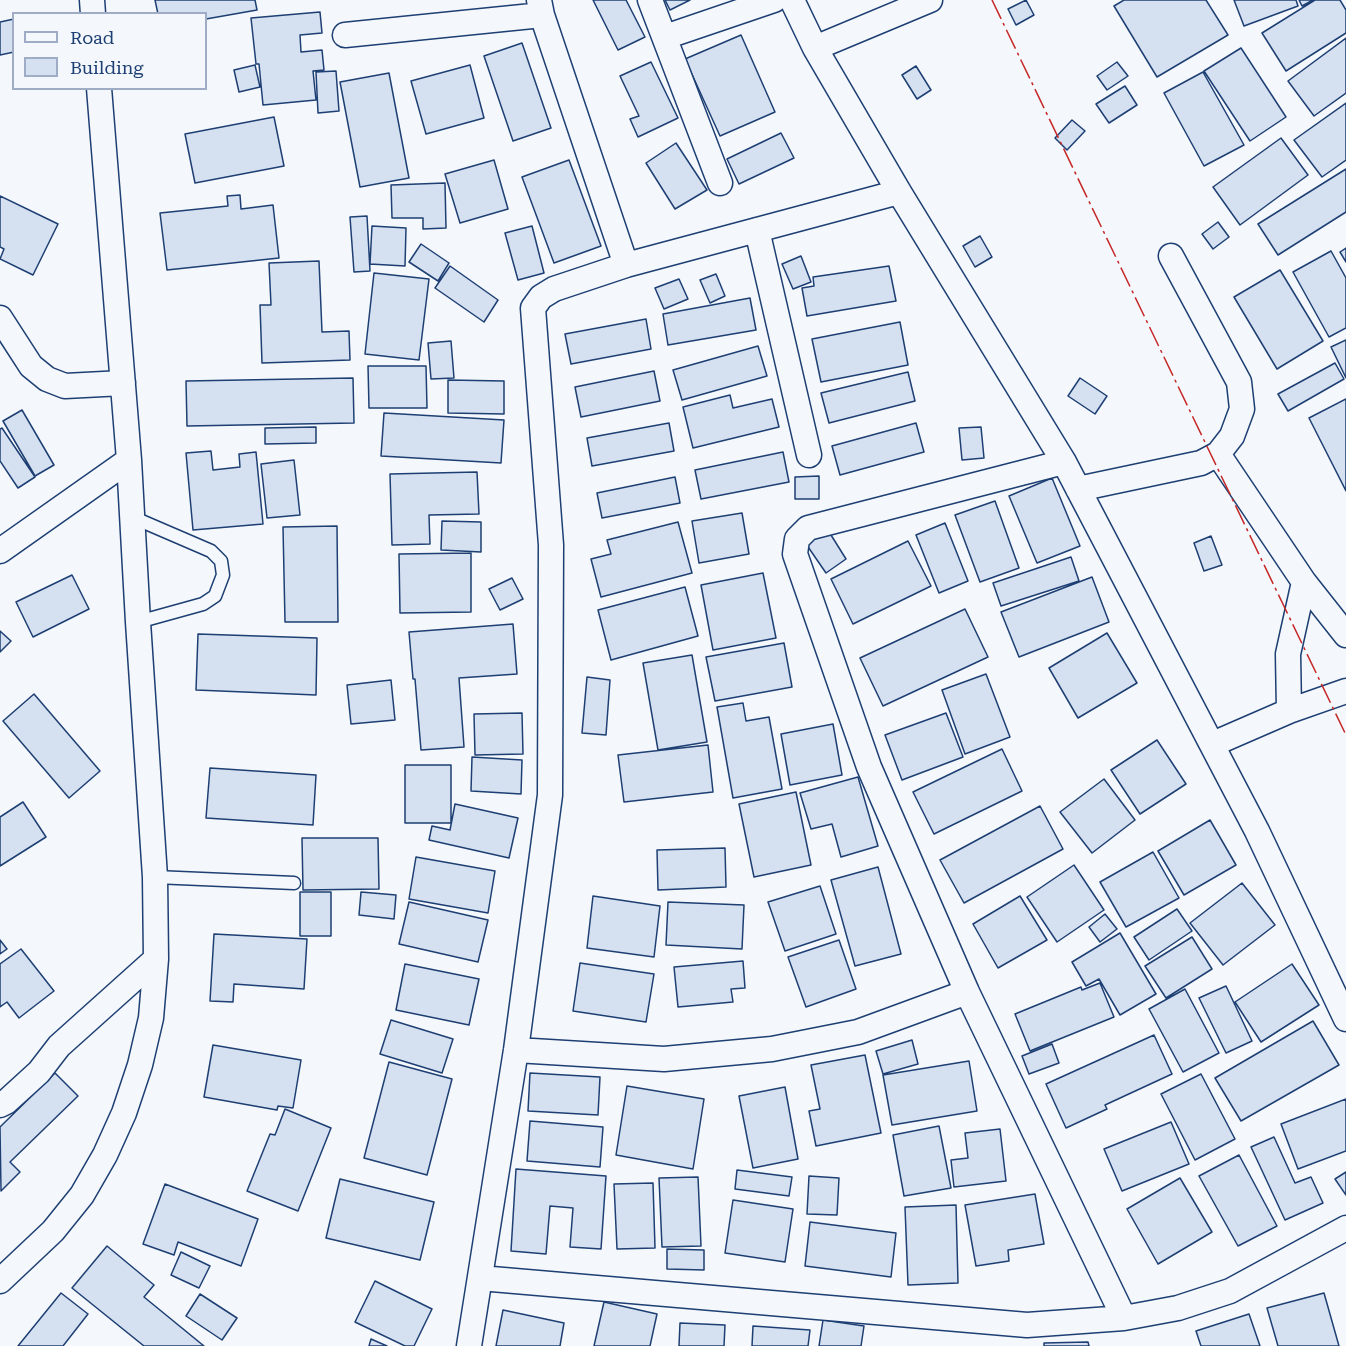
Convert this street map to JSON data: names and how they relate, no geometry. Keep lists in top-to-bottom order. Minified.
{"legend":["Road","Building"]}
